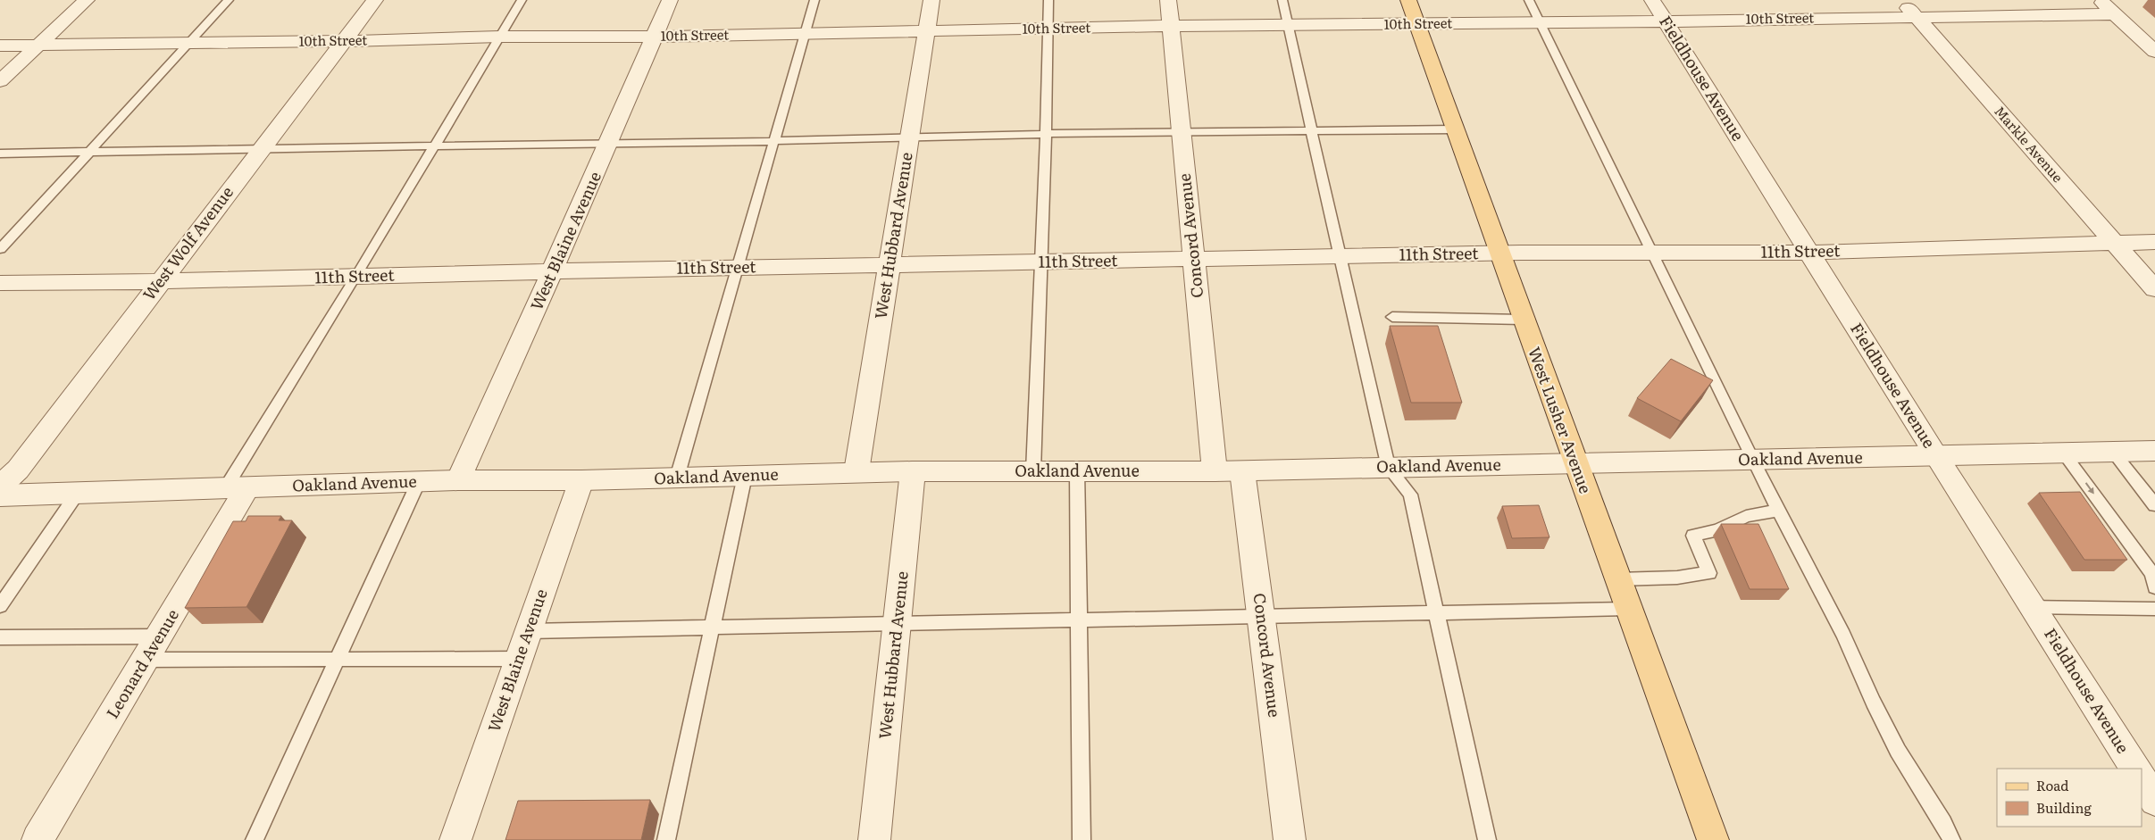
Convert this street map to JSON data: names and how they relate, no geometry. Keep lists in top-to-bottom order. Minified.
{"streets":{"main road":["West Lusher Avenue"],"street":["10th Street","Fieldhouse Avenue","Markle Avenue","West Hubbard Avenue","Concord Avenue","West Blaine Avenue","West Wolf Avenue","11th Street","Oakland Avenue","Leonard Avenue"]},"crossings":[["10th Street","Fieldhouse Avenue"],["10th Street","Markle Avenue"],["10th Street","West Hubbard Avenue"],["10th Street","Concord Avenue"],["10th Street","West Blaine Avenue"],["10th Street","West Wolf Avenue"],["10th Street","West Lusher Avenue"],["Fieldhouse Avenue","11th Street"],["Fieldhouse Avenue","Oakland Avenue"],["Markle Avenue","11th Street"],["West Hubbard Avenue","11th Street"],["West Hubbard Avenue","Oakland Avenue"],["Concord Avenue","11th Street"],["Concord Avenue","Oakland Avenue"],["West Blaine Avenue","11th Street"],["West Blaine Avenue","Oakland Avenue"],["West Wolf Avenue","11th Street"],["11th Street","West Lusher Avenue"],["West Lusher Avenue","Oakland Avenue"],["Oakland Avenue","Leonard Avenue"]],"legend":["Road","Building"]}
